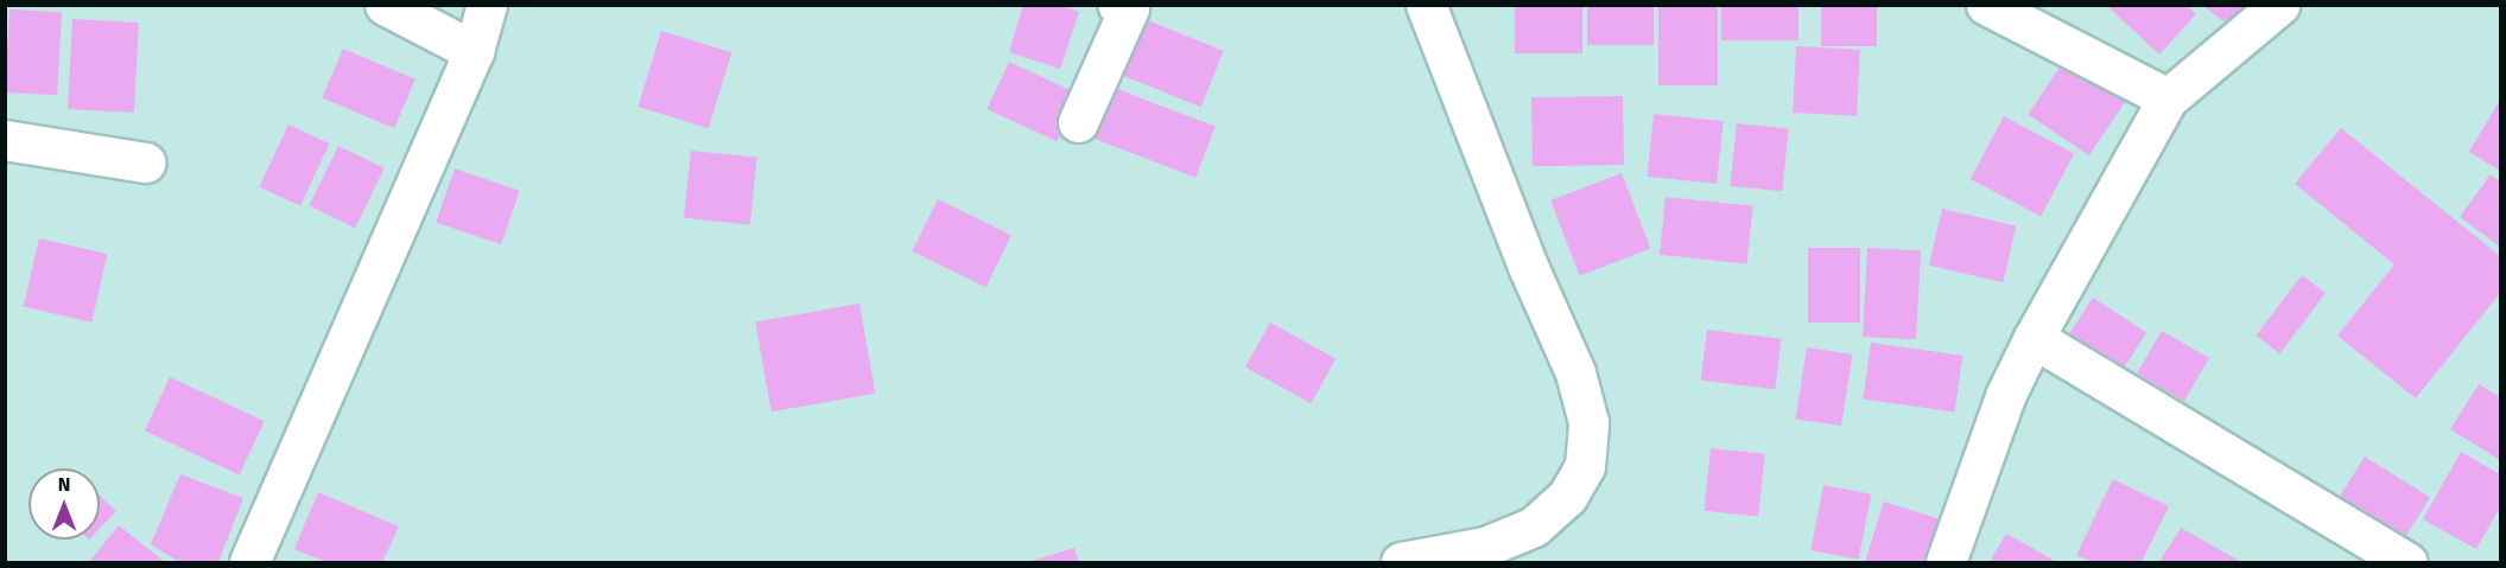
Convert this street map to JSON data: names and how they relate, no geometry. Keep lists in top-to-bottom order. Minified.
{"north":"top"}
